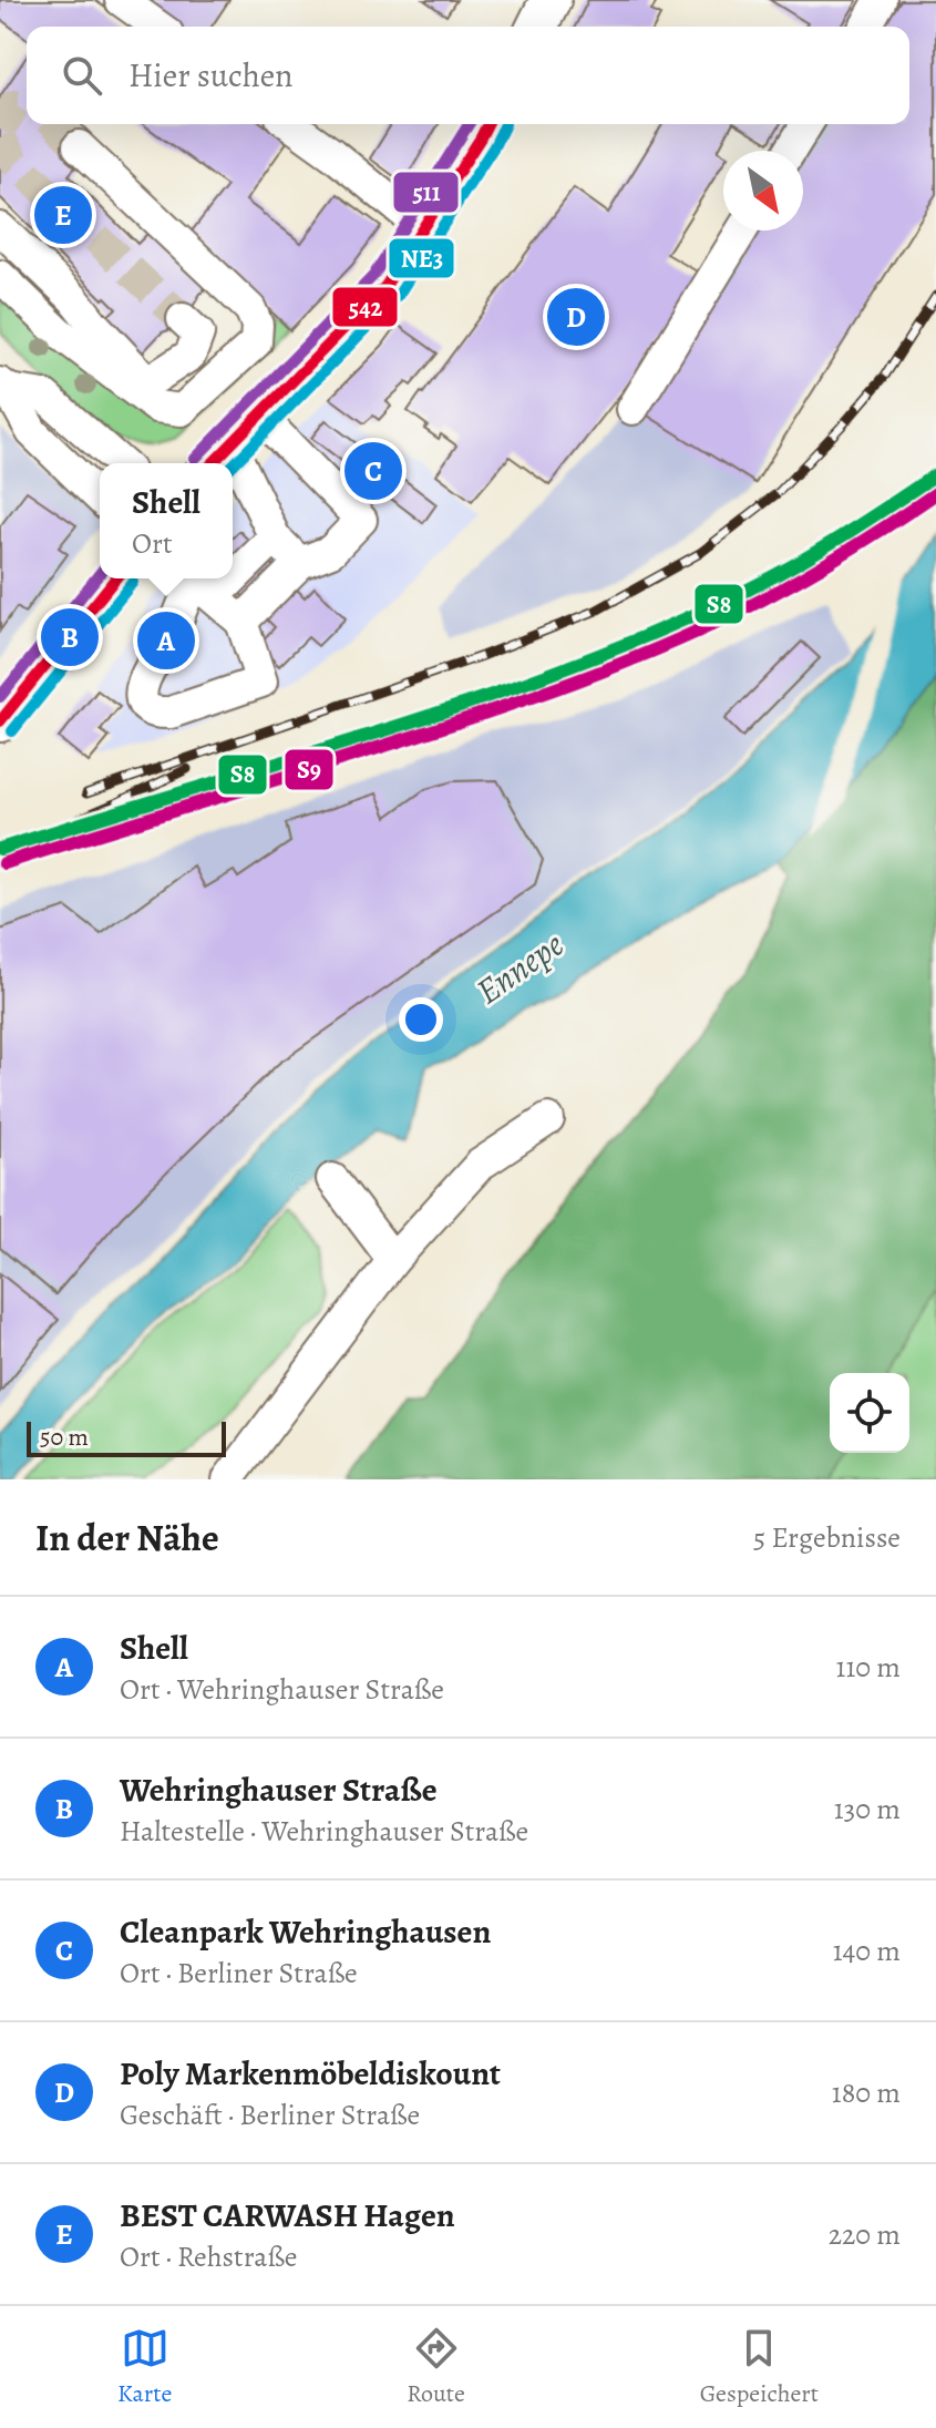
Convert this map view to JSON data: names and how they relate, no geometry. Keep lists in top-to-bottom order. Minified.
{"water":["Ennepe"],"lines":["transit line 542","transit line NE3","transit line 511","transit line S8","transit line S9"],"scale_bar":"50 m","north":"bottom right","page":{"search":"Hier suchen","pins":["E","D","C","B","A"],"popup":["Shell","Ort"],"scale":"50 m","heading":["In der Nähe","5 Ergebnisse"],"list":[{"mark":"A","name":"Shell","note":"Ort · Wehringhauser Straße","value":"110 m"},{"mark":"B","name":"Wehringhauser Straße","note":"Haltestelle · Wehringhauser Straße","value":"130 m"},{"mark":"C","name":"Cleanpark Wehringhausen","note":"Ort · Berliner Straße","value":"140 m"},{"mark":"D","name":"Poly Markenmöbeldiskount","note":"Geschäft · Berliner Straße","value":"180 m"},{"mark":"E","name":"BEST CARWASH Hagen","note":"Ort · Rehstraße","value":"220 m"}],"nav":["Karte","Route","Gespeichert"]}}
